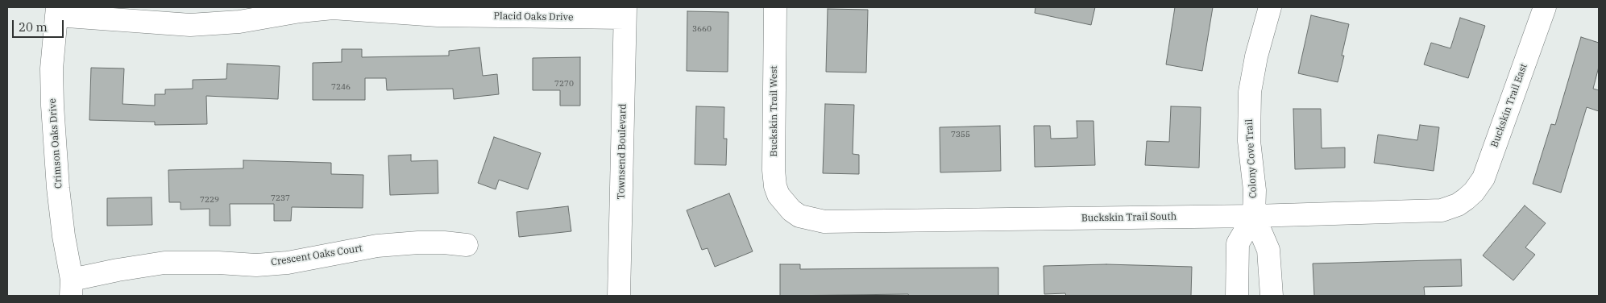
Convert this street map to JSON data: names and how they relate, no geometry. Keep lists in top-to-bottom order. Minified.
{"streets":{"street":["Placid Oaks Drive","Buckskin Trail East","Buckskin Trail West","Crimson Oaks Drive","Townsend Boulevard","Colony Cove Trail","Buckskin Trail South","Crescent Oaks Court"]},"crossings":[["Placid Oaks Drive","Crimson Oaks Drive"],["Placid Oaks Drive","Townsend Boulevard"],["Buckskin Trail East","Buckskin Trail South"],["Buckskin Trail West","Buckskin Trail South"],["Crimson Oaks Drive","Crescent Oaks Court"],["Colony Cove Trail","Buckskin Trail South"]],"house_numbers":["3660","7270","7246","7355","7237","7229"],"scale_bar":"20 m"}
